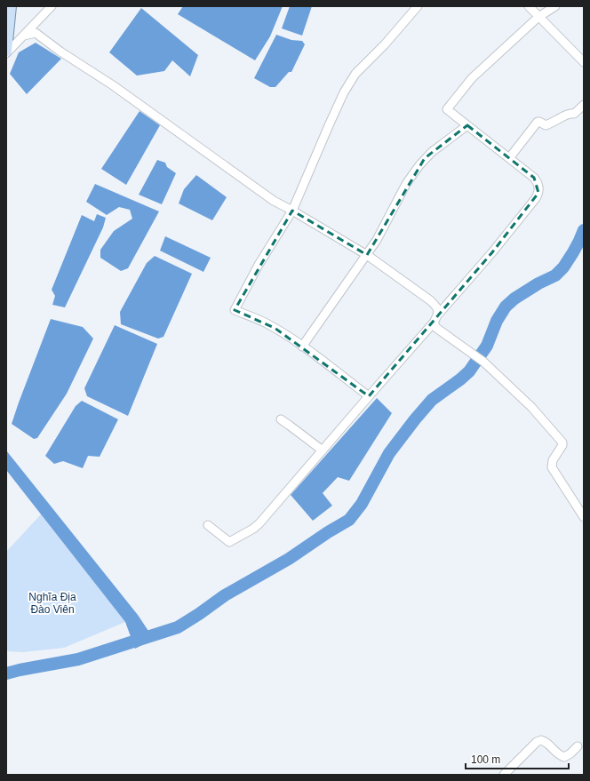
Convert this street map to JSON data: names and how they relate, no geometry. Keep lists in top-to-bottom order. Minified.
{"parks":["Nghĩa Địa Đào Viên"],"scale_bar":"100 m"}
